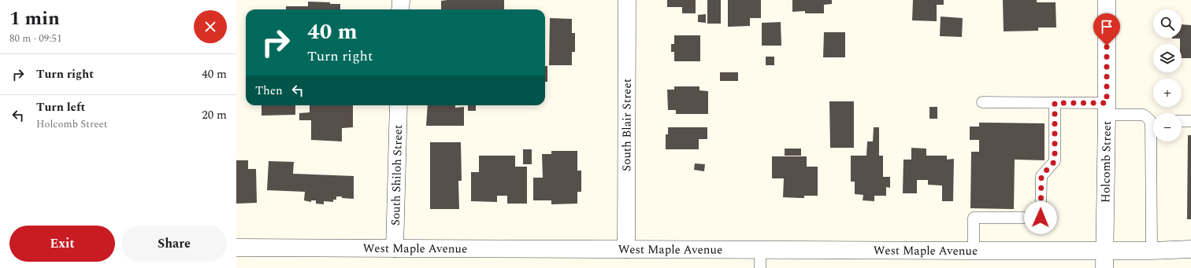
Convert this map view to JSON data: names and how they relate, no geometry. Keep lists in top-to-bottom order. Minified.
{"streets":{"street":["South Blair Street","Holcomb Street","South Shiloh Street","West Maple Avenue"]},"crossings":[["South Blair Street","West Maple Avenue"],["Holcomb Street","West Maple Avenue"],["South Shiloh Street","West Maple Avenue"]],"page":{"heading":["1 min","80 m · 09:51"],"map_buttons":["+","−"],"turn":["40 m","Turn right"],"list":[{"name":"Turn right","value":"40 m"},{"name":"Turn left","note":"Holcomb Street","value":"20 m"}],"then":"Then","buttons":["Exit","Share"]}}
